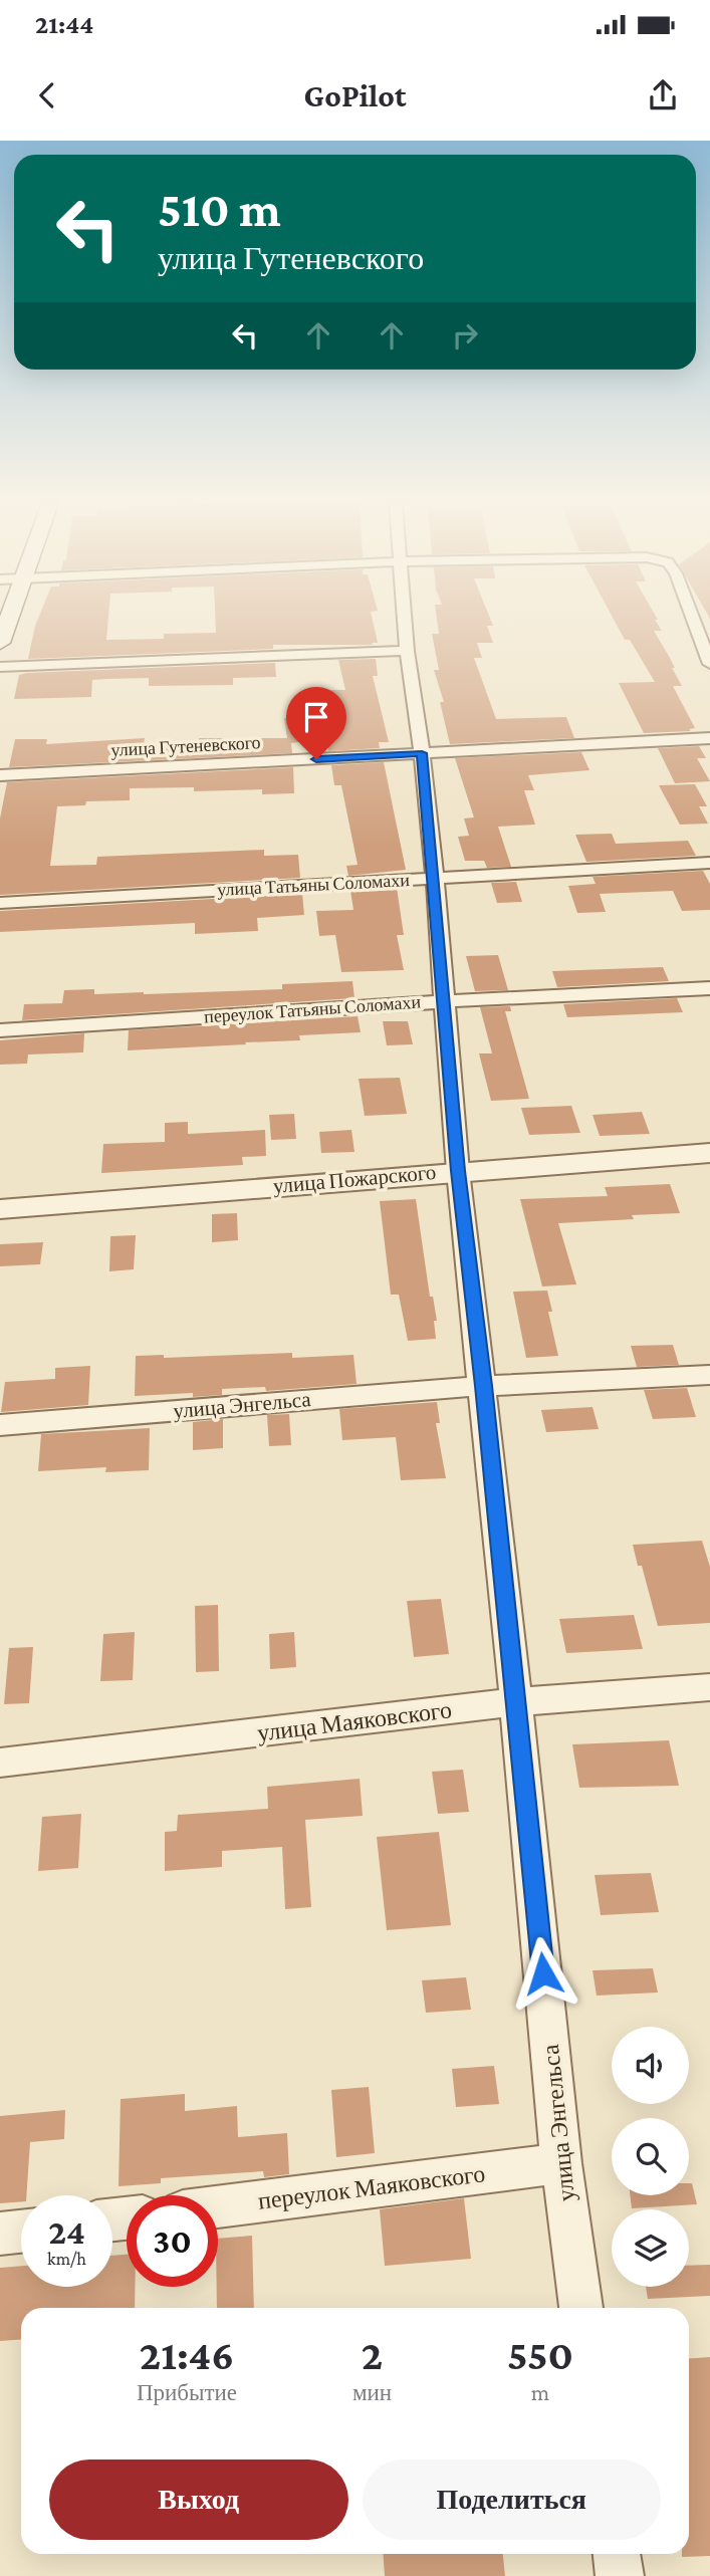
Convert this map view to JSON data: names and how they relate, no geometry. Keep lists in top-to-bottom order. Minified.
{"streets":{"street":["улица Гутеневского","улица Татьяны Соломахи","переулок Татьяны Соломахи","улица Пожарского","улица Энгельса","улица Маяковского","переулок Маяковского"]},"crossings":[["улица Гутеневского","улица Энгельса"],["улица Татьяны Соломахи","улица Энгельса"],["переулок Татьяны Соломахи","улица Энгельса"],["улица Пожарского","улица Энгельса"],["улица Энгельса","улица Маяковского"],["улица Энгельса","переулок Маяковского"]],"page":{"status":"21:44","header":"GoPilot","turn":["510 m","улица Гутеневского"],"speed":"24 km/h","limit":"30","eta":["21:46","Прибытие","2","мин","550","m"],"buttons":["Выход","Поделиться"]}}
